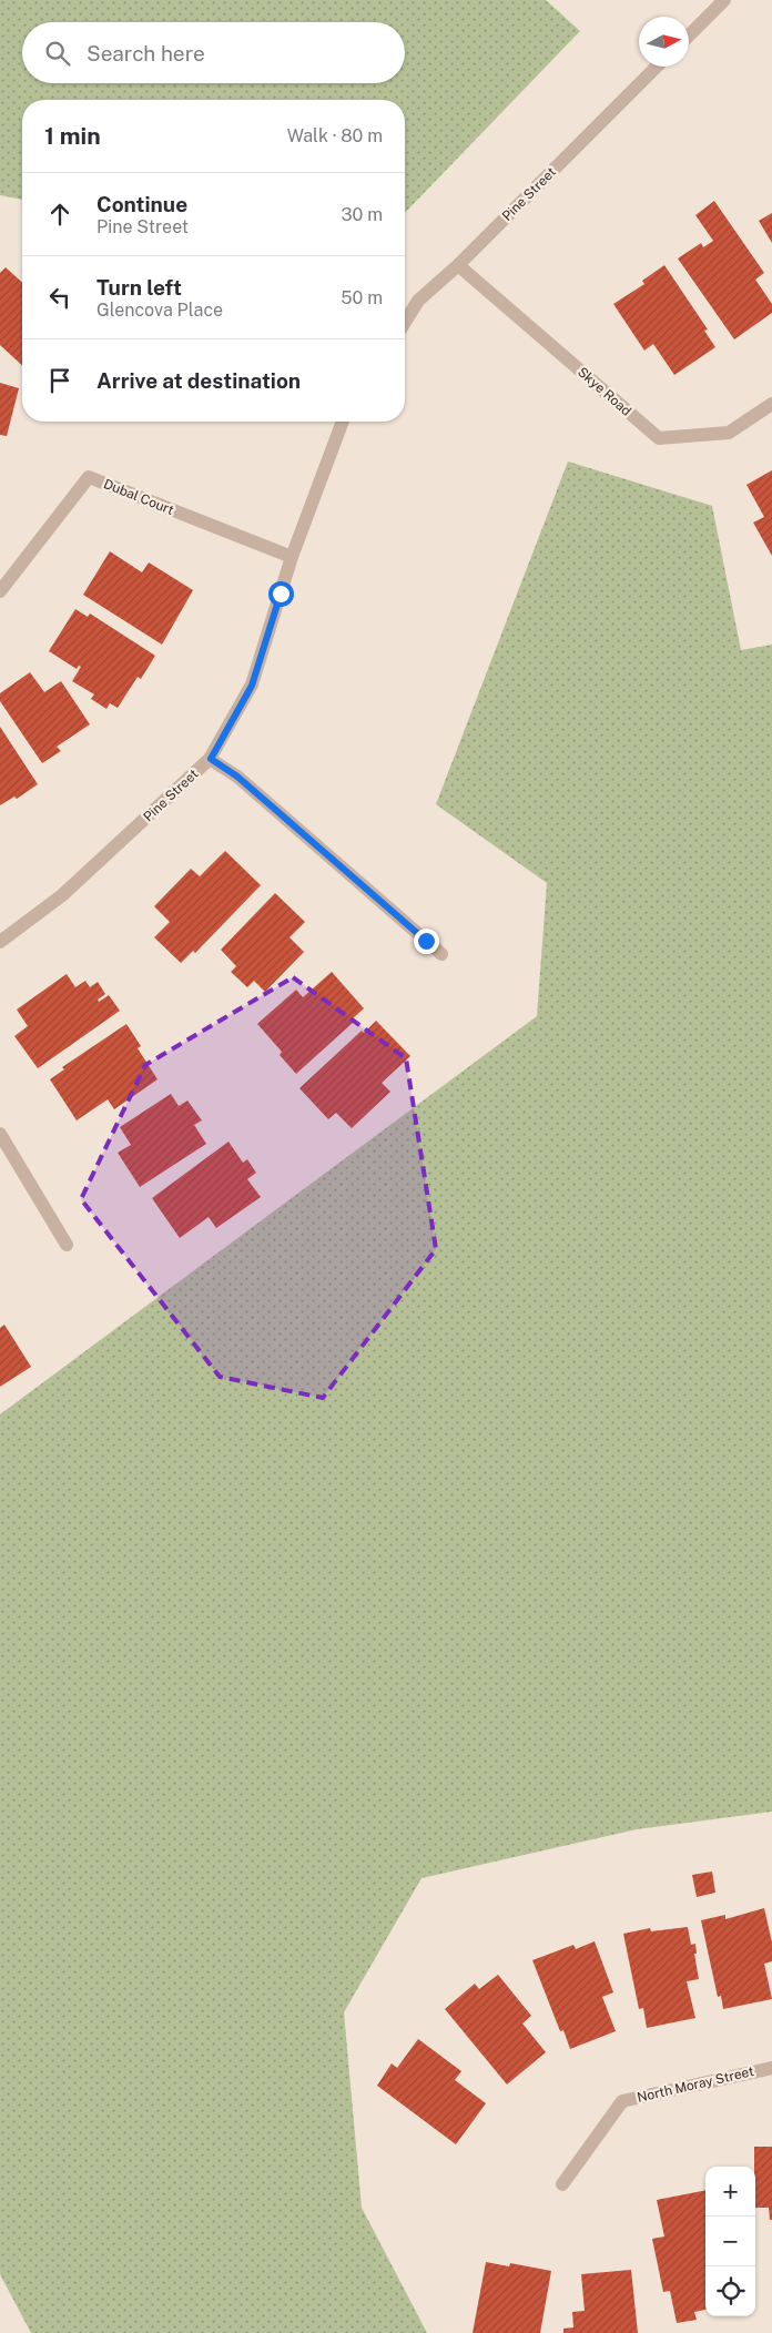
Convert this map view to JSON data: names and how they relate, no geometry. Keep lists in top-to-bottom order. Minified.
{"streets":{"street":["Pine Street","Skye Road","Dubal Court","North Moray Street"]},"crossings":[["Pine Street","Skye Road"],["Pine Street","Dubal Court"]],"north":"right","page":{"search":"Search here","heading":["1 min","Walk · 80 m"],"list":[["Continue","Pine Street","30 m"],["Turn left","Glencova Place","50 m"],"Arrive at destination"],"map_buttons":["+","−"]}}
